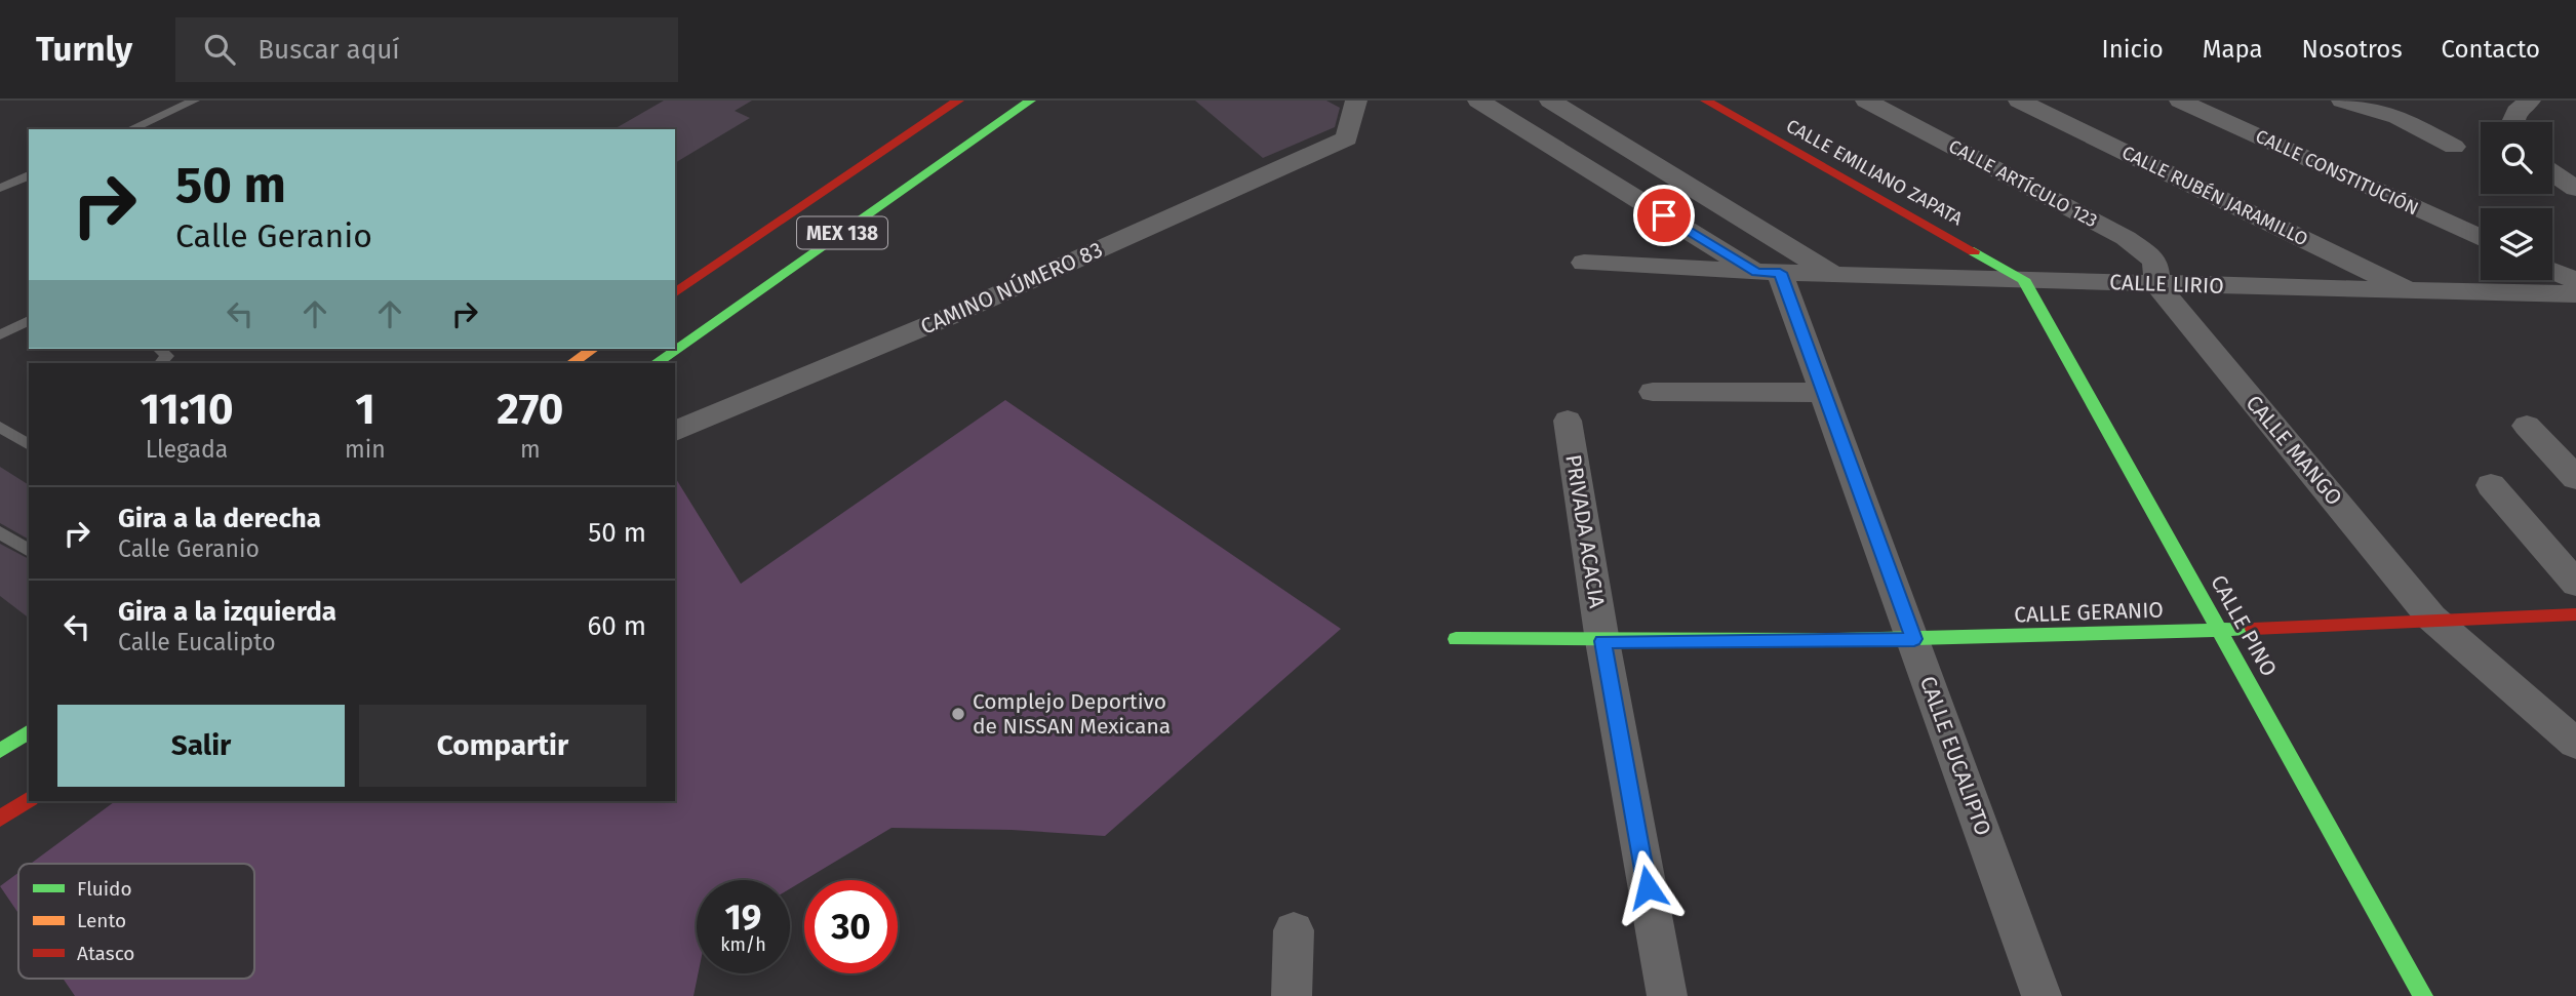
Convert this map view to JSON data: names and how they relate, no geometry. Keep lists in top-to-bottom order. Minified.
{"streets":{"street":["CALLE EMILIANO ZAPATA","CALLE CONSTITUCIÓN","CALLE ARTÍCULO 123","CALLE RUBÉN JARAMILLO","MEX 138","CALLE LIRIO","CAMINO NÚMERO 83","CALLE MANGO","PRIVADA ACACIA","CALLE GERANIO","CALLE PINO","CALLE EUCALIPTO"]},"crossings":[["CALLE EMILIANO ZAPATA","CALLE LIRIO"],["CALLE EMILIANO ZAPATA","CALLE PINO"],["CALLE ARTÍCULO 123","CALLE LIRIO"],["CALLE ARTÍCULO 123","CALLE MANGO"],["CALLE RUBÉN JARAMILLO","CALLE LIRIO"],["CALLE LIRIO","CALLE MANGO"],["CALLE LIRIO","CALLE PINO"],["CALLE LIRIO","CALLE EUCALIPTO"],["CALLE MANGO","CALLE GERANIO"],["PRIVADA ACACIA","CALLE GERANIO"],["CALLE GERANIO","CALLE PINO"],["CALLE GERANIO","CALLE EUCALIPTO"]],"places":["Complejo Deportivo de NISSAN Mexicana"],"legend":["Fluido","Lento","Atasco"],"page":{"header":"Turnly","search":"Buscar aquí","nav":["Inicio","Mapa","Nosotros","Contacto"],"turn":["50 m","Calle Geranio"],"eta":["11:10","Llegada","1","min","270","m"],"list":[{"name":"Gira a la derecha","note":"Calle Geranio","value":"50 m"},{"name":"Gira a la izquierda","note":"Calle Eucalipto","value":"60 m"}],"buttons":["Salir","Compartir"],"speed":"19 km/h","limit":"30"}}
